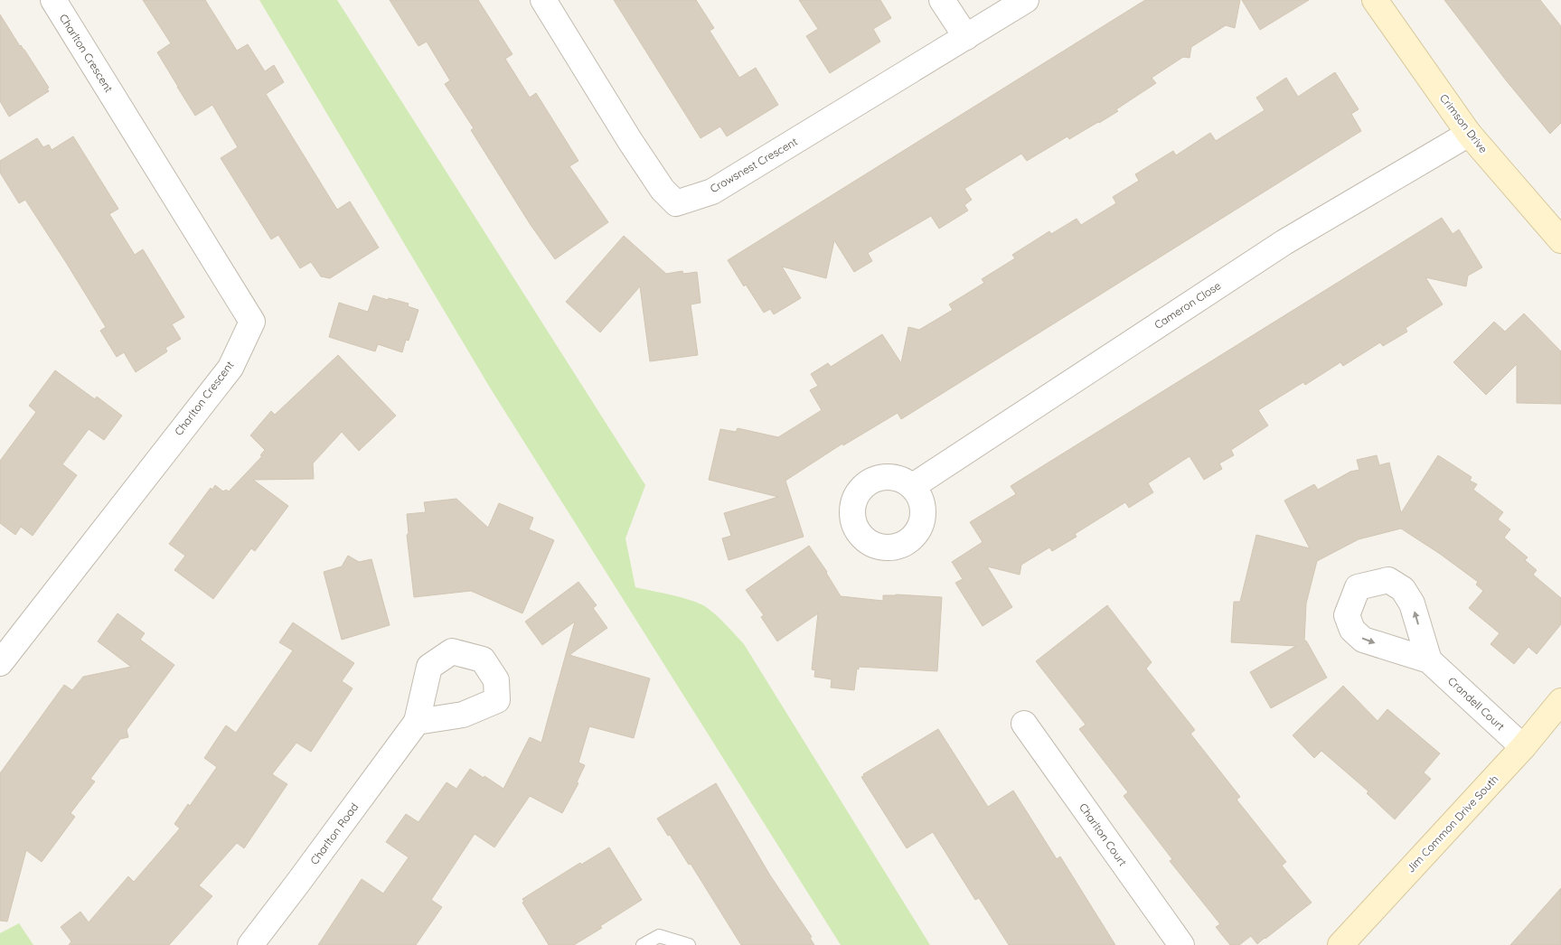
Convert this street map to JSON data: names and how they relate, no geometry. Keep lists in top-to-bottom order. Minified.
{"streets":{"street":["Charlton Crescent","Crimson Drive","Crowsnest Crescent","Cameron Close","Crandell Court","Jim Common Drive South","Charlton Road","Charlton Court"]},"crossings":[["Crimson Drive","Cameron Close"],["Crandell Court","Jim Common Drive South"]]}
